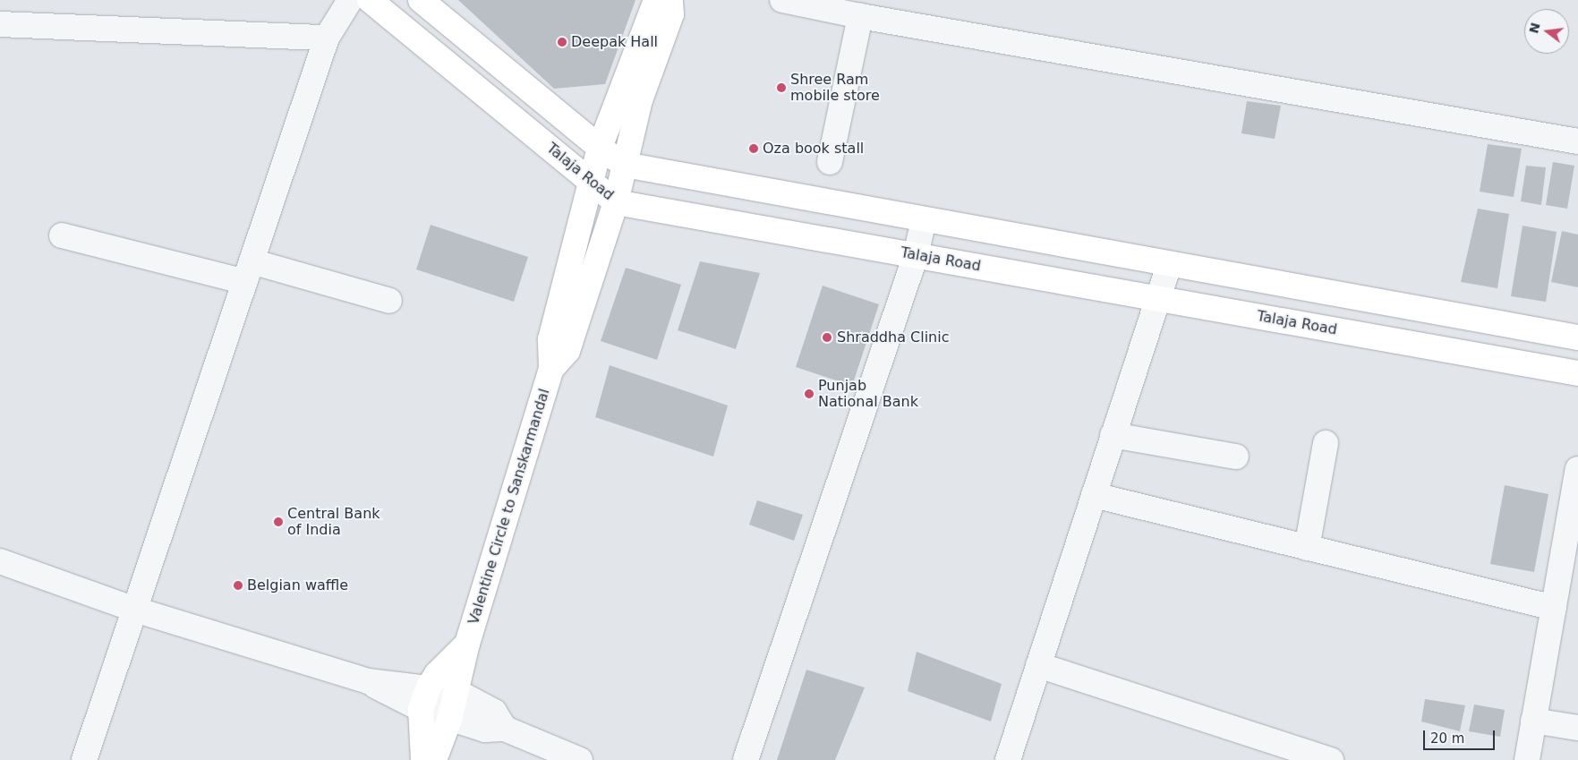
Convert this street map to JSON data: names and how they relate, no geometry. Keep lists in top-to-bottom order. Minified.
{"streets":{"main road":["Talaja Road","Valentine Circle to Sanskarmandal"]},"crossings":[["Talaja Road","Valentine Circle to Sanskarmandal"]],"places":["Deepak Hall","Shree Ram mobile store","Oza book stall","Shraddha Clinic","Punjab National Bank","Central Bank of India","Belgian waffle"],"scale_bar":"20 m","north":"left"}
